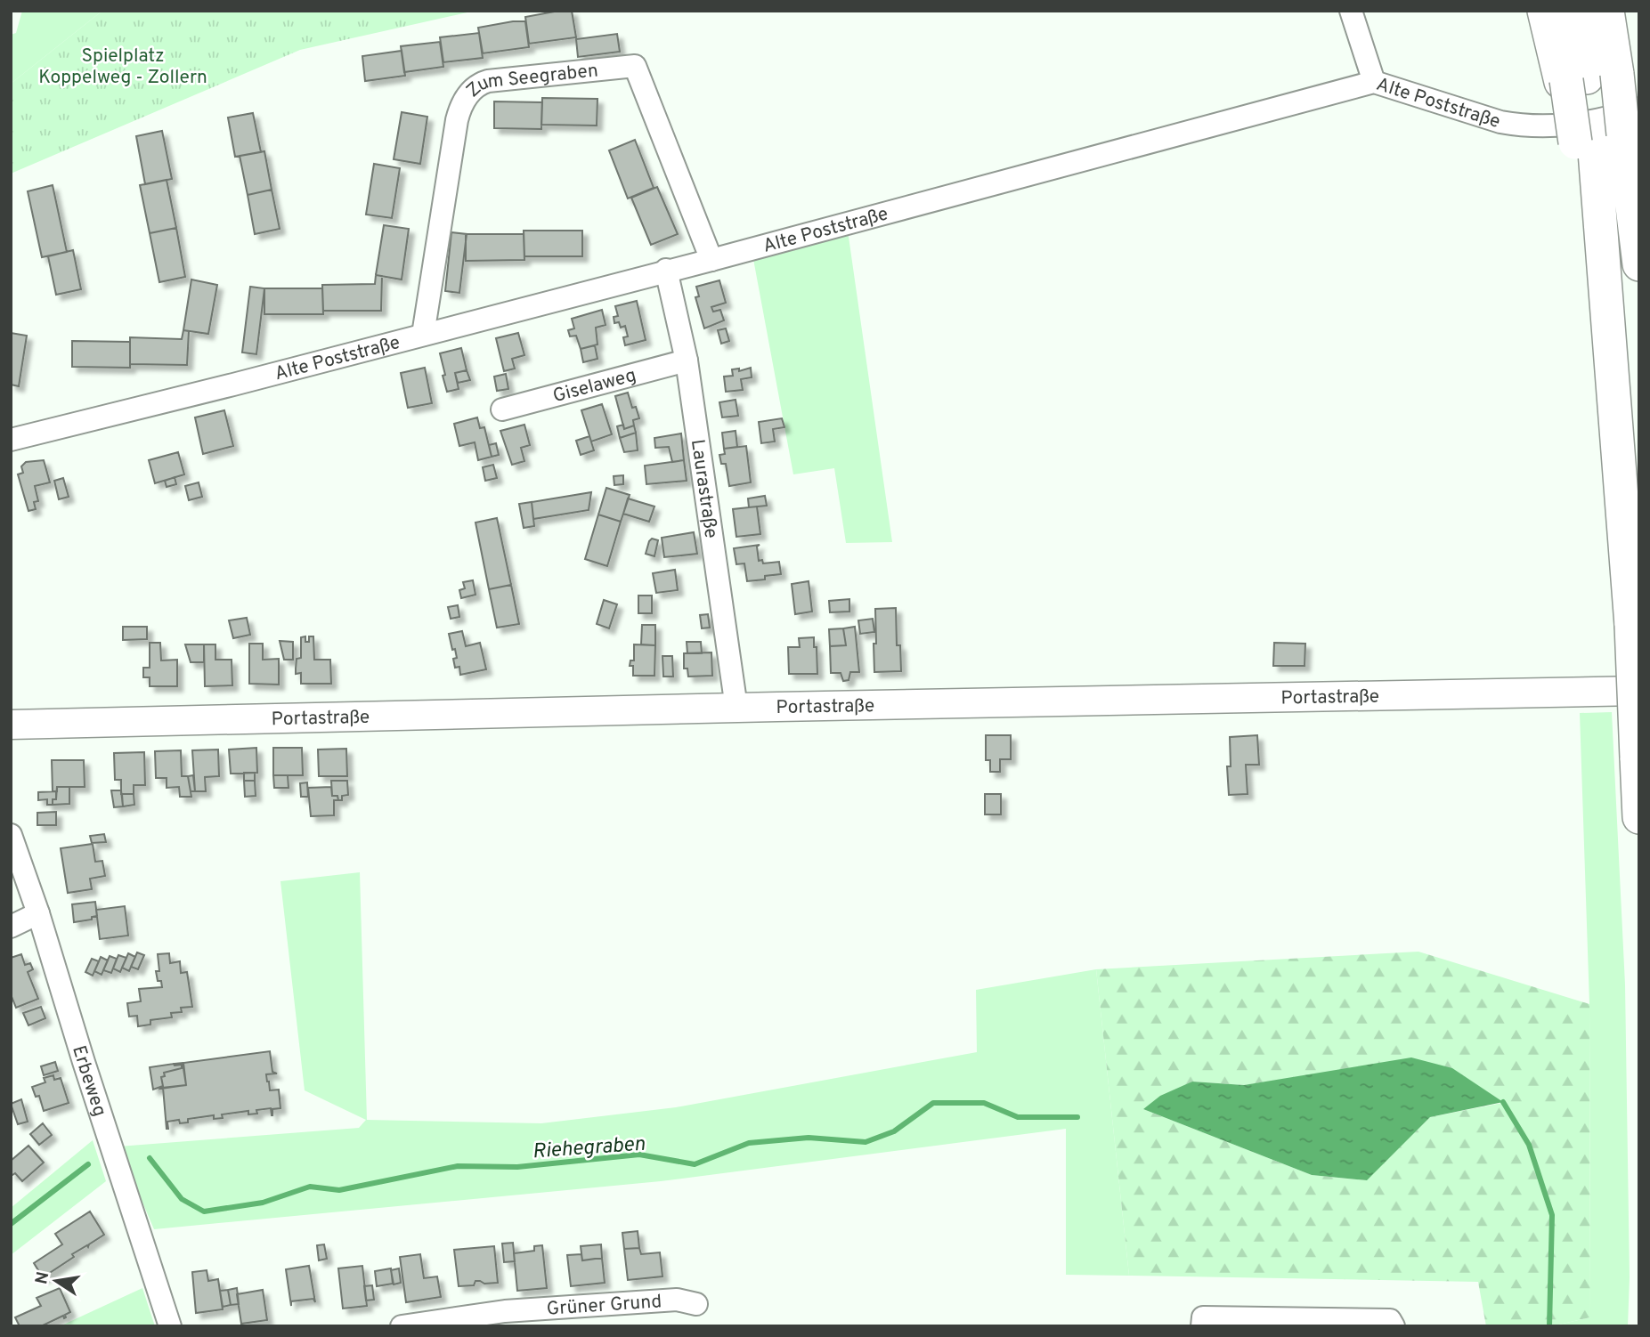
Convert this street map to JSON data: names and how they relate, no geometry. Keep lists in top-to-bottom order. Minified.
{"streets":{"main road":["Portastraße"],"street":["Zum Seegraben","Alte Poststraße","Giselaweg","Laurastraße","Erbeweg","Grüner Grund"]},"crossings":[["Zum Seegraben","Alte Poststraße"],["Alte Poststraße","Laurastraße"],["Giselaweg","Laurastraße"],["Laurastraße","Portastraße"]],"water":["Riehegraben"],"parks":["Spielplatz Koppelweg - Zollern"],"north":"left"}
